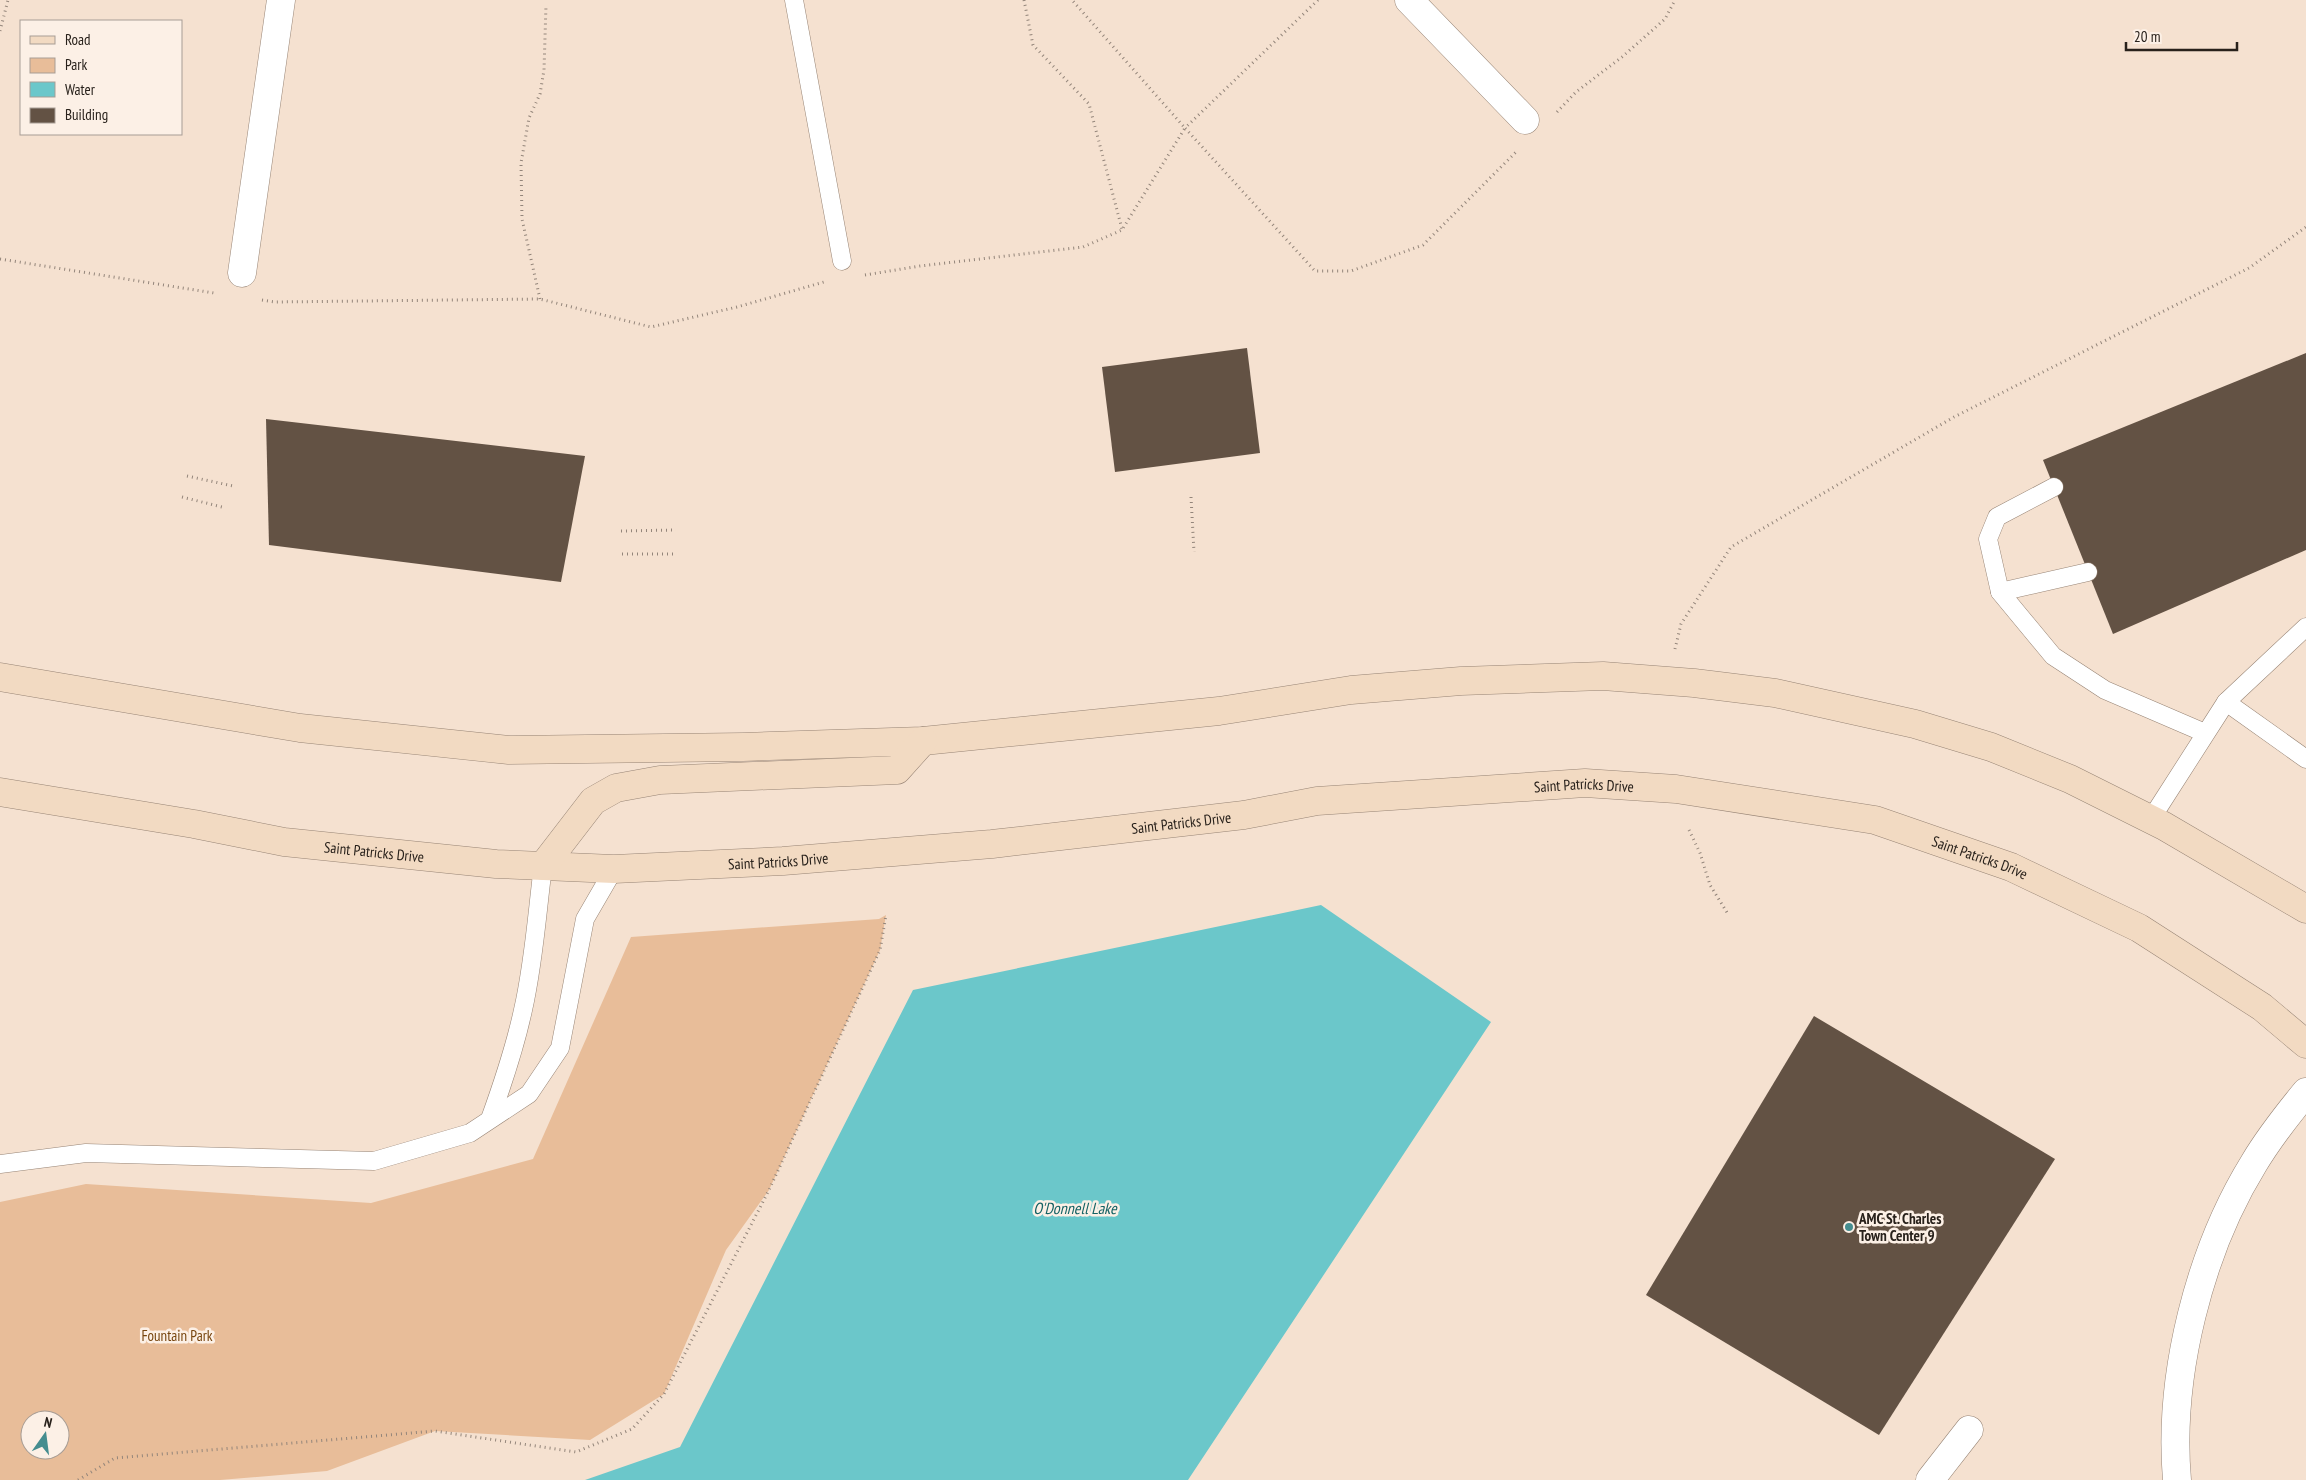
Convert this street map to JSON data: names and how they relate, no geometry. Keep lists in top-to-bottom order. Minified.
{"streets":{"main road":["Saint Patricks Drive"]},"water":["O'Donnell Lake"],"parks":["Fountain Park"],"places":["AMC St. Charles Town Center 9"],"legend":["Road","Park","Water","Building"],"scale_bar":"20 m","north":"top"}
